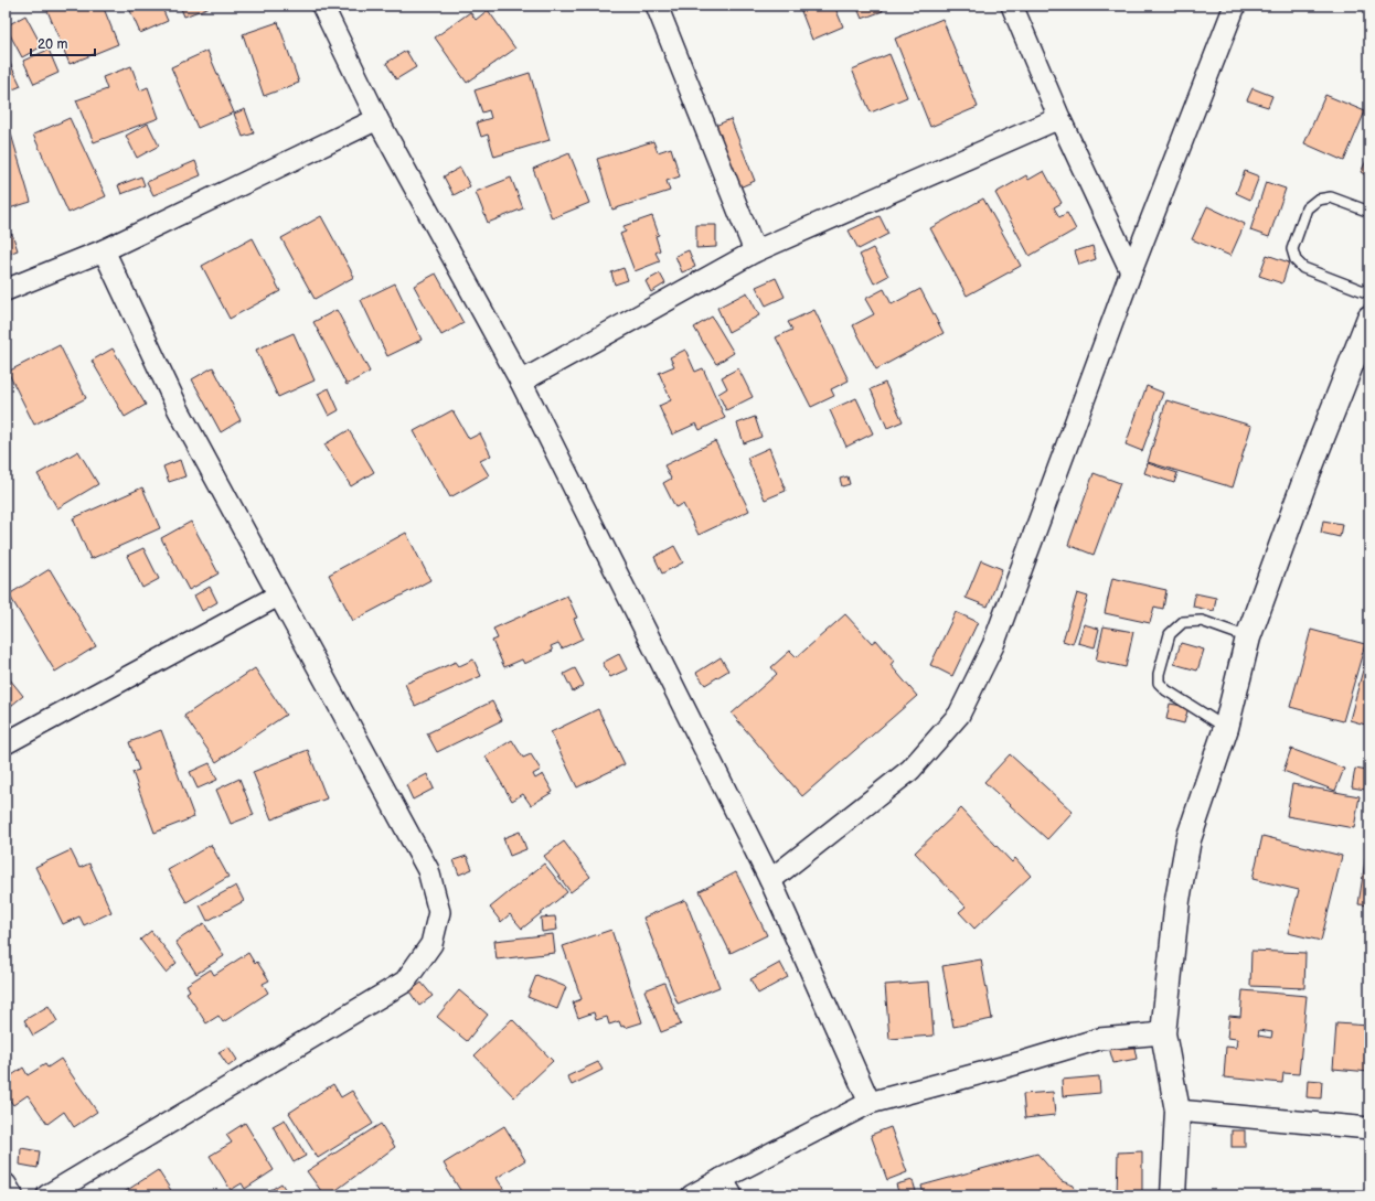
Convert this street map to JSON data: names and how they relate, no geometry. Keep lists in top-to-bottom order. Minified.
{"scale_bar":"20 m"}
